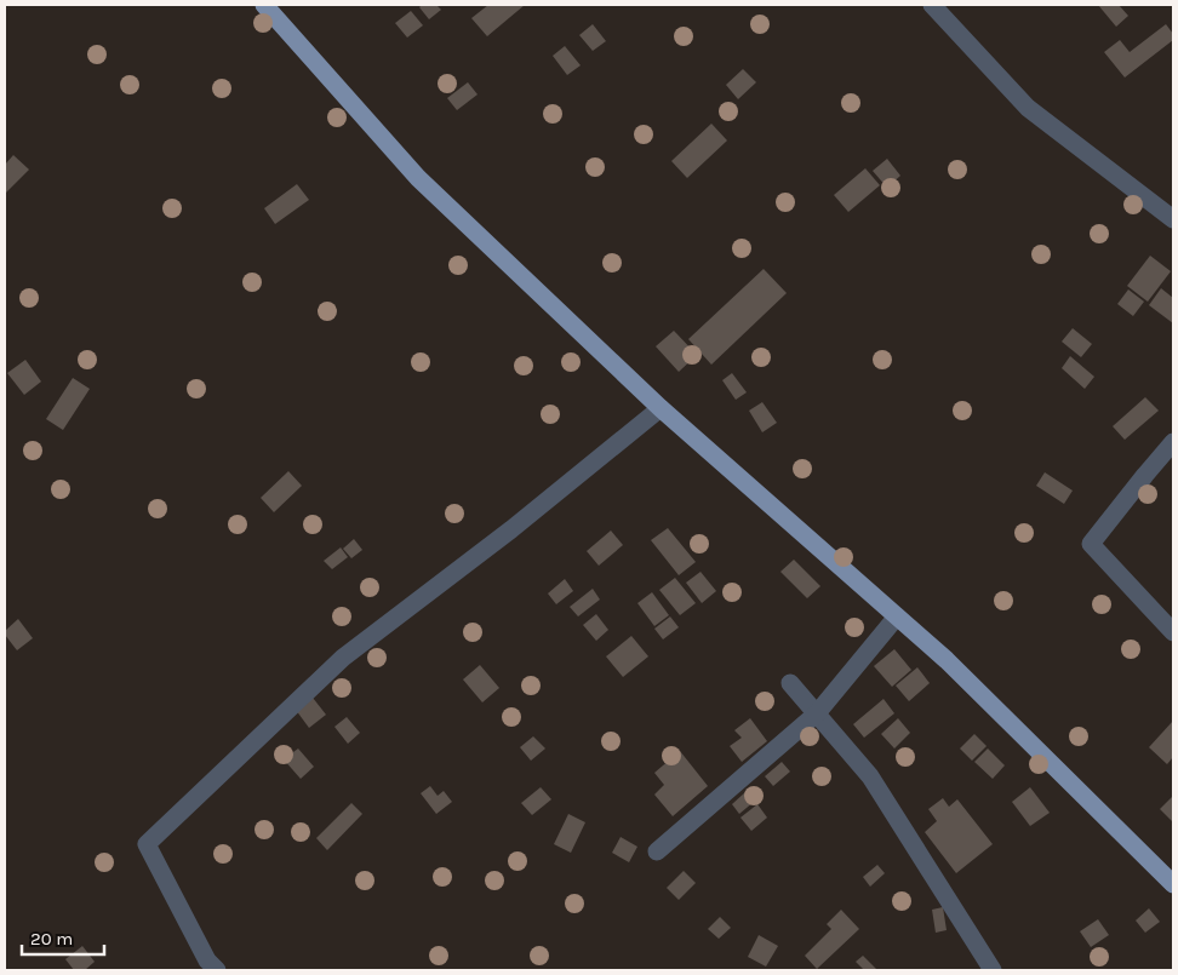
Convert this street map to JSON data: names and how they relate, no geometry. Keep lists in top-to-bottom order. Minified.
{"scale_bar":"20 m"}
